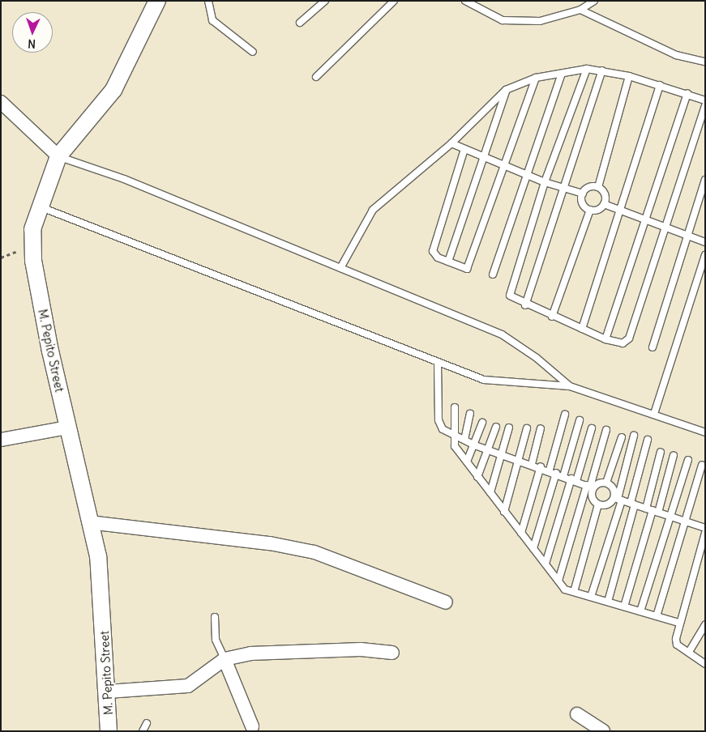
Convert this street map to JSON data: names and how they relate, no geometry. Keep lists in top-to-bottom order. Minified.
{"streets":{"street":["M. Pepito Street"]},"north":"bottom"}
